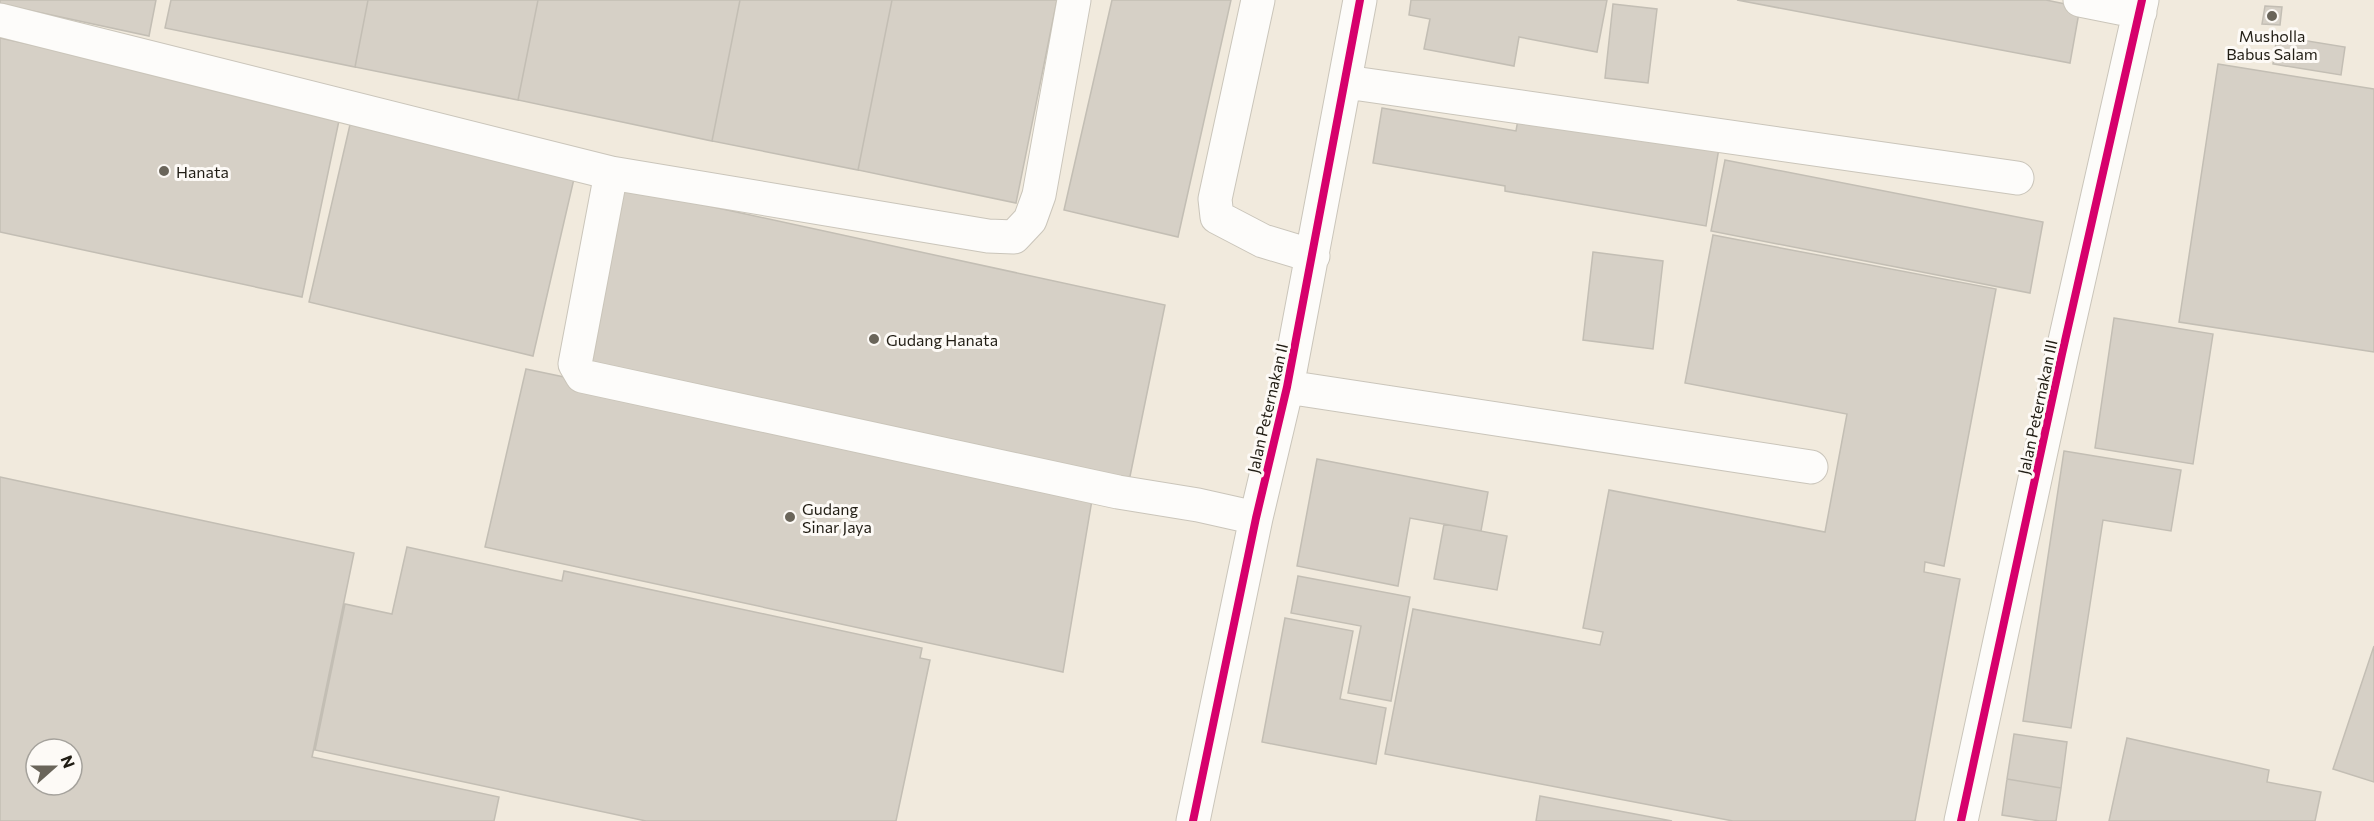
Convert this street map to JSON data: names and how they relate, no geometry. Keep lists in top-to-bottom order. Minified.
{"streets":{"street":["Jalan Peternakan III","Jalan Peternakan II"]},"places":["Musholla Babus Salam","Hanata","Gudang Hanata","Gudang Sinar Jaya"],"north":"right"}
